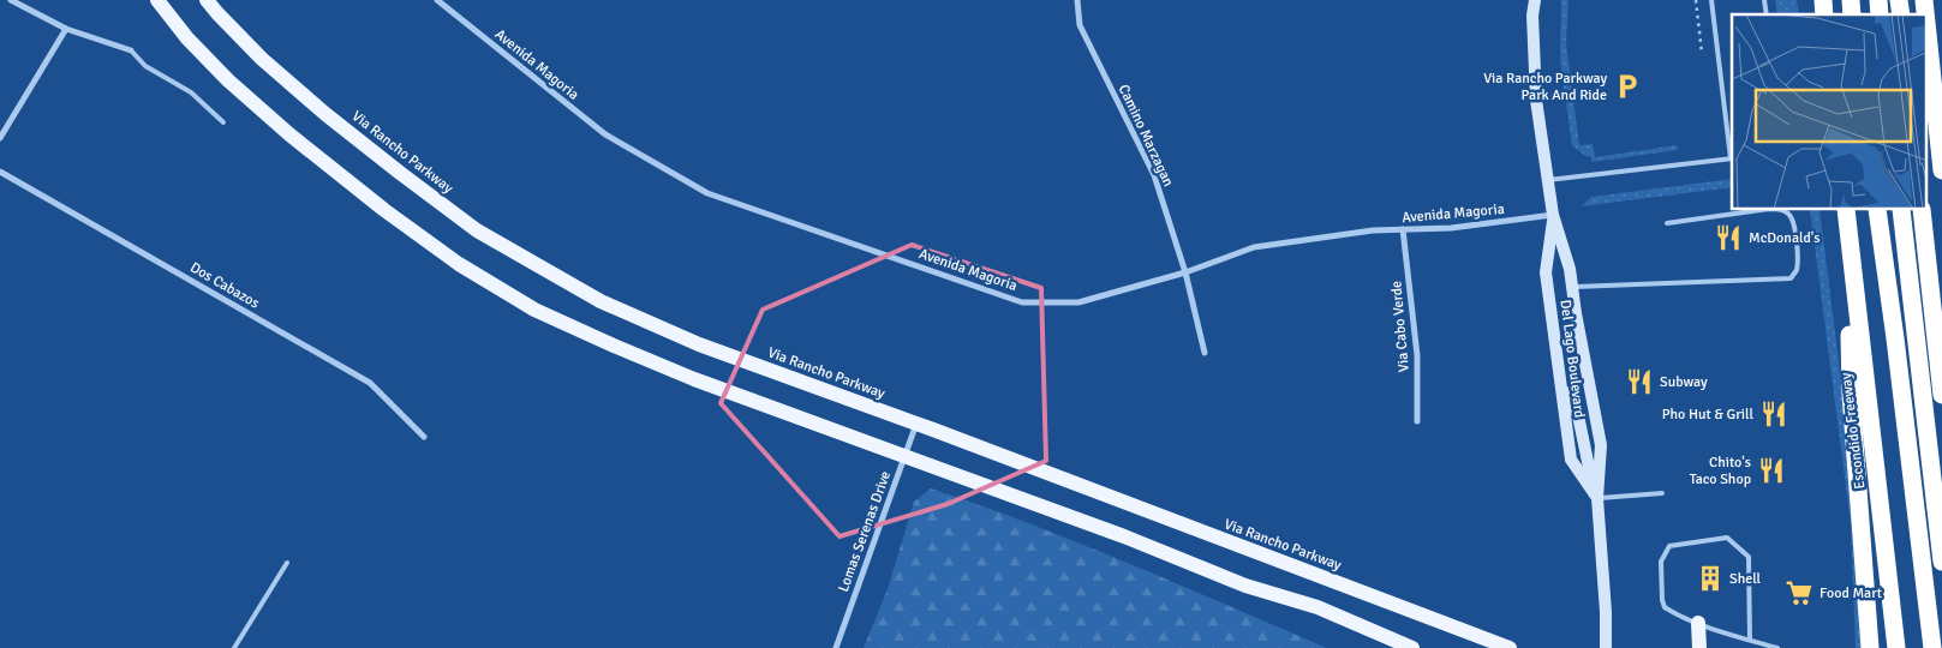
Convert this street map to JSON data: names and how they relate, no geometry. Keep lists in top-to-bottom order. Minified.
{"streets":{"highway":["Escondido Freeway"],"main road":["Via Rancho Parkway","Del Lago Boulevard"],"street":["Avenida Magoria","Camino Marzagan","Dos Cabazos","Via Cabo Verde","Lomas Serenas Drive"]},"crossings":[["Avenida Magoria","Camino Marzagan"],["Avenida Magoria","Via Cabo Verde"],["Avenida Magoria","Del Lago Boulevard"],["Via Rancho Parkway","Lomas Serenas Drive"]],"places":{"parking":["Via Rancho Parkway Park And Ride"],"restaurant":["McDonald's","Subway","Pho Hut & Grill","Chito's Taco Shop"],"building":["Shell"],"supermarket":["Food Mart"]}}
